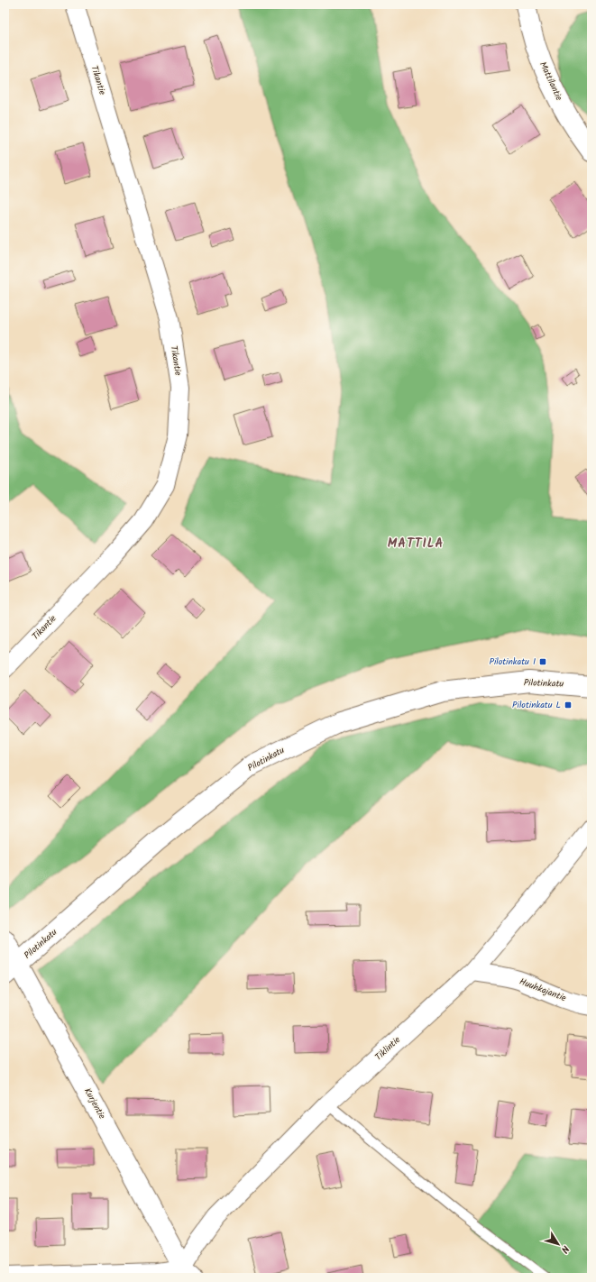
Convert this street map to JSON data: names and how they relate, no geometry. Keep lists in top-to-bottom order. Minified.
{"streets":{"street":["Tikantie","Mattilantie","Pilotinkatu","Huuhkajantie","Tiklintie","Kurjentie"]},"crossings":[["Pilotinkatu","Kurjentie"],["Huuhkajantie","Tiklintie"],["Tiklintie","Kurjentie"]],"districts":["MATTILA"],"places":{"transit":["Pilotinkatu I","Pilotinkatu L"]},"north":"bottom right"}
